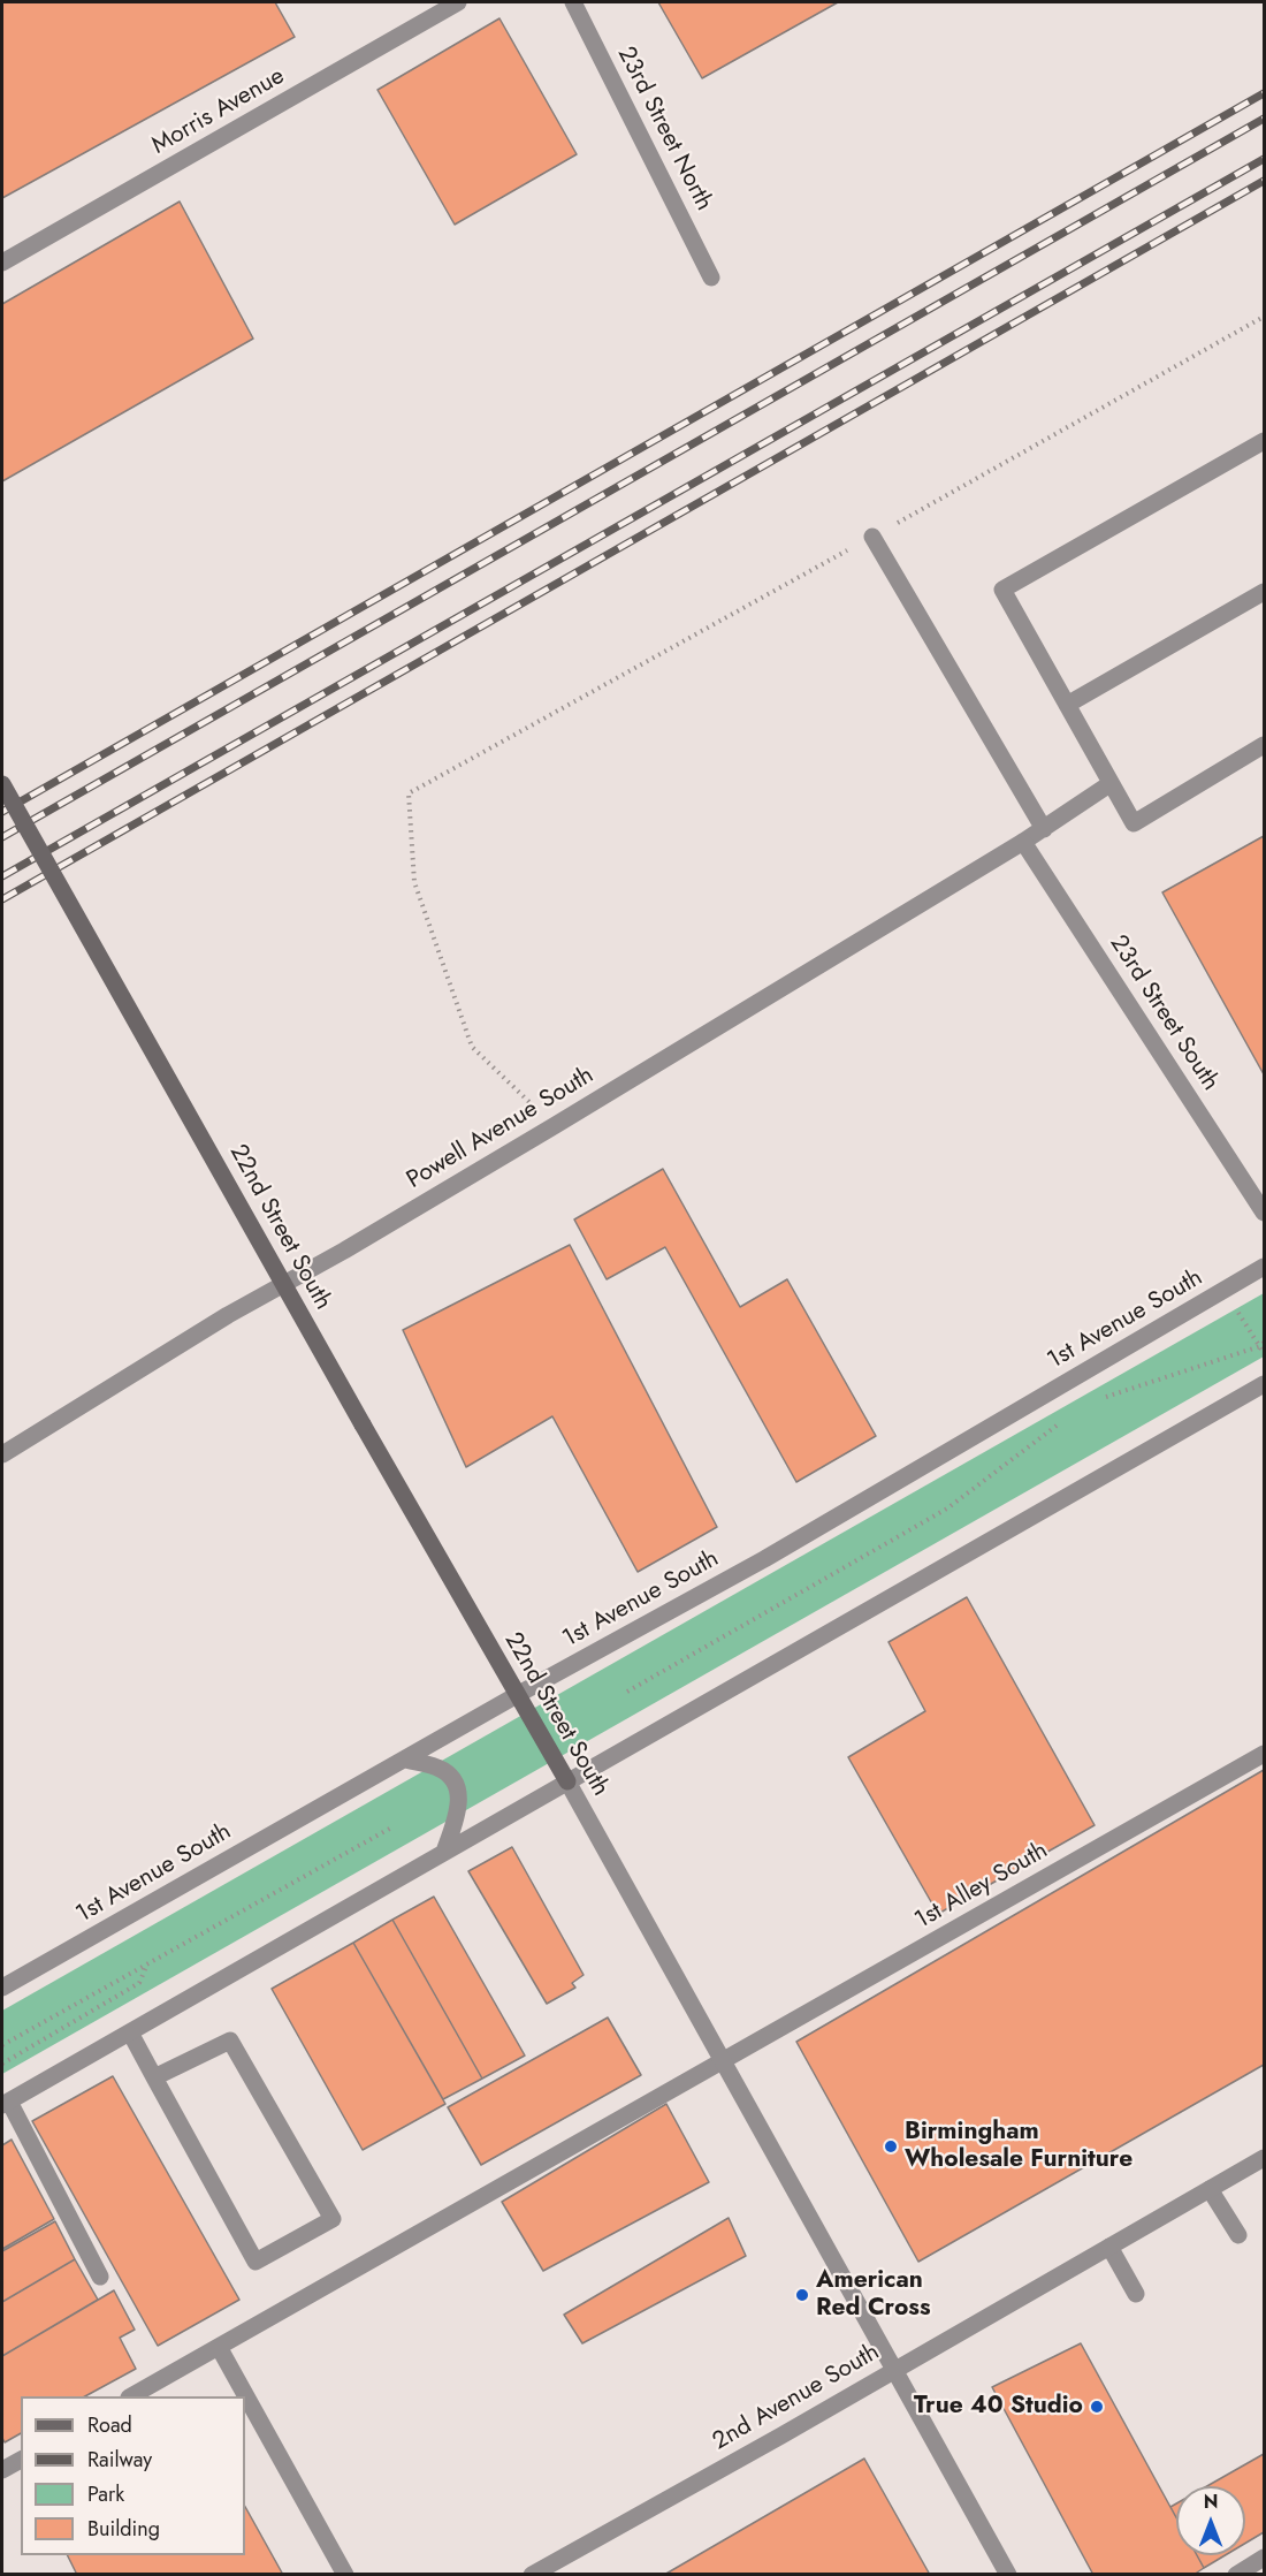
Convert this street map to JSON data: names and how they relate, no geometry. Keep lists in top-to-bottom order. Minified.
{"streets":{"main road":["22nd Street South"],"street":["Morris Avenue","23rd Street North","23rd Street South","Powell Avenue South","1st Avenue South","1st Alley South","2nd Avenue South"]},"crossings":[["23rd Street South","Powell Avenue South"],["22nd Street South","1st Avenue South"],["22nd Street South","1st Alley South"],["22nd Street South","2nd Avenue South"]],"places":["Birmingham Wholesale Furniture","American Red Cross","True 40 Studio"],"legend":["Road","Railway","Park","Building"],"north":"top"}
